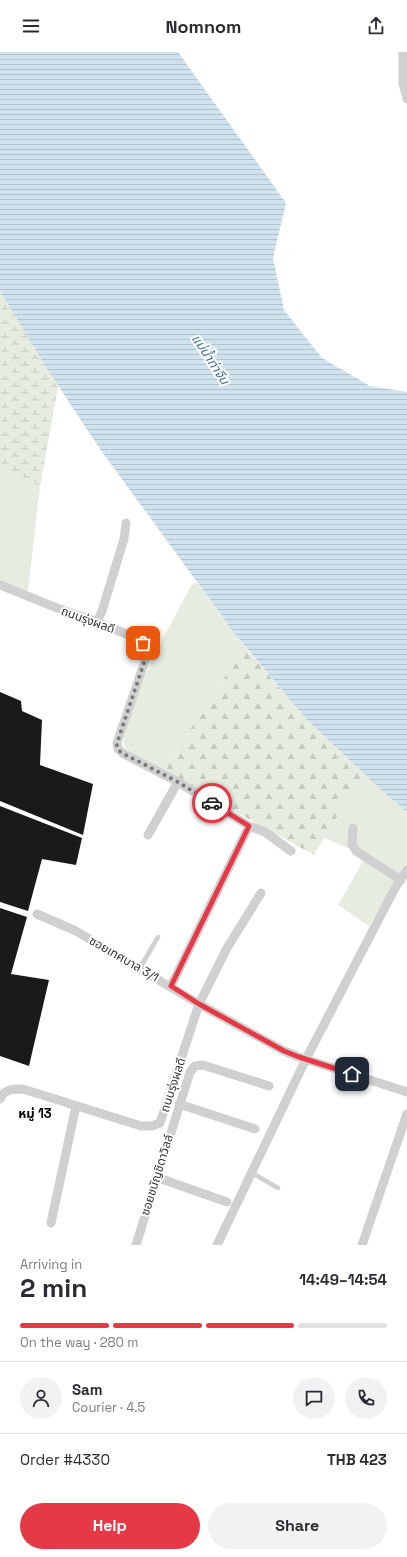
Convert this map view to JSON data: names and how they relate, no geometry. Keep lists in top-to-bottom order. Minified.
{"streets":{"street":["ถนนรุ่งผลดี","ซอยเทศบาล 3/1","ซอยชนัญชิดาวิลล์"]},"crossings":[["ถนนรุ่งผลดี","ซอยเทศบาล 3/1"]],"districts":["หมู่ 13"],"water":["แม่น้ำท่าจีน"],"page":{"header":"Nomnom","heading":["2 min","Arriving in","14:49–14:54"],"panel":["Sam","Courier · 4.5","Order #4330","THB 423"],"bar":"On the way · 280 m","buttons":["Help","Share"]}}
